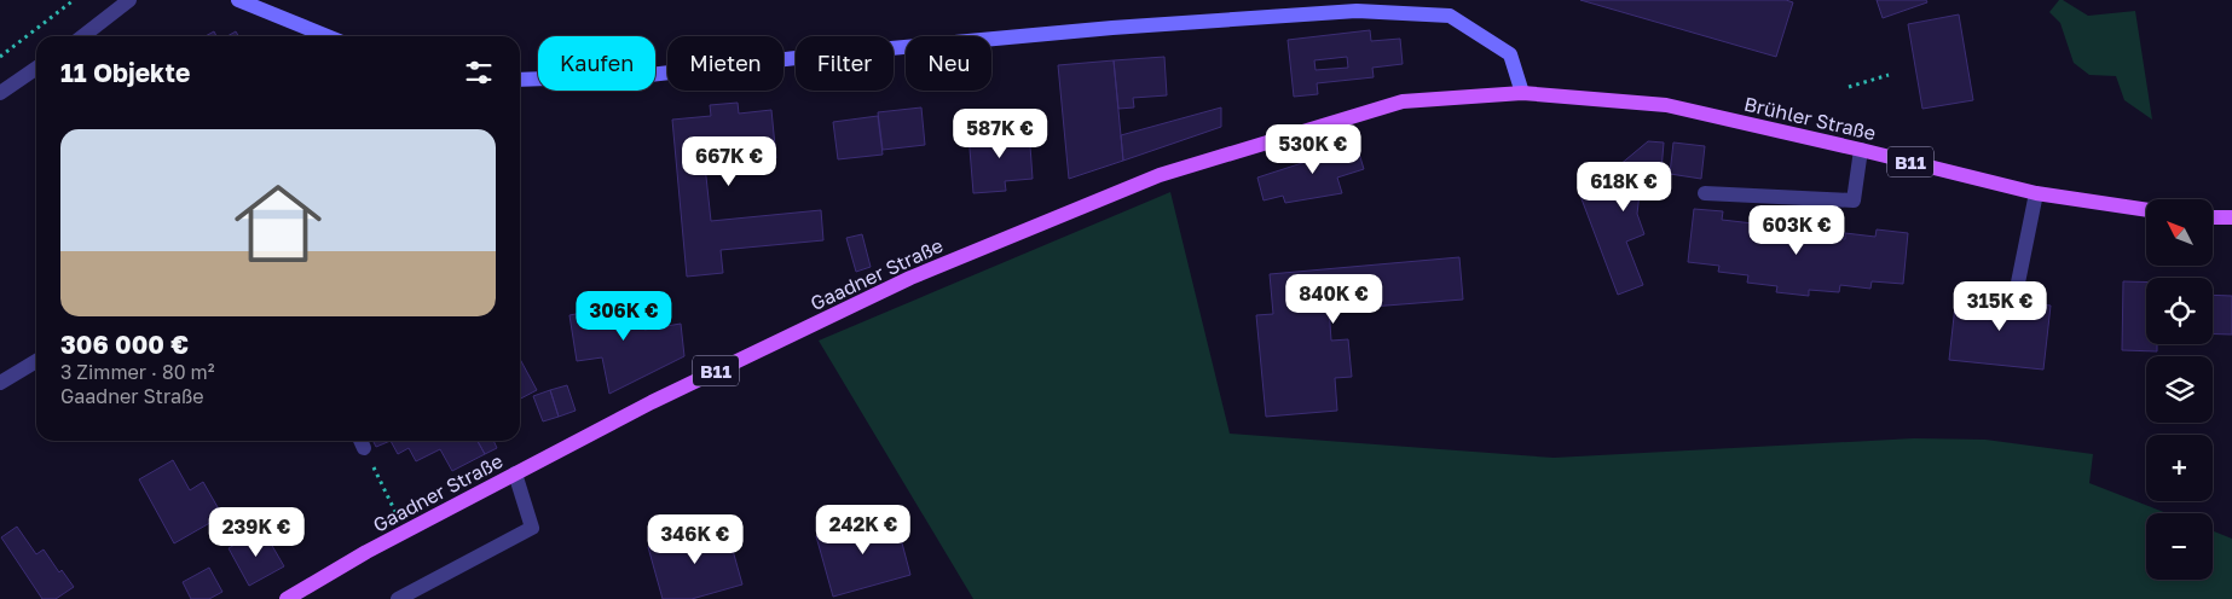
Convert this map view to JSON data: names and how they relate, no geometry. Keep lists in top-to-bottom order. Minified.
{"streets":{"main road":["Brühler Straße","B11","Gaadner Straße"]},"crossings":[["Brühler Straße","Gaadner Straße"]],"north":"top left","page":{"chip":["Kaufen","Mieten","Filter","Neu"],"heading":"11 Objekte","price":["587K €","530K €","667K €","618K €","603K €","840K €","315K €","306K €","242K €","239K €","346K €"],"list":[{"name":"306 000 €","note":"3 Zimmer · 80 m² · Gaadner Straße"}],"map_buttons":["+","−"]}}
